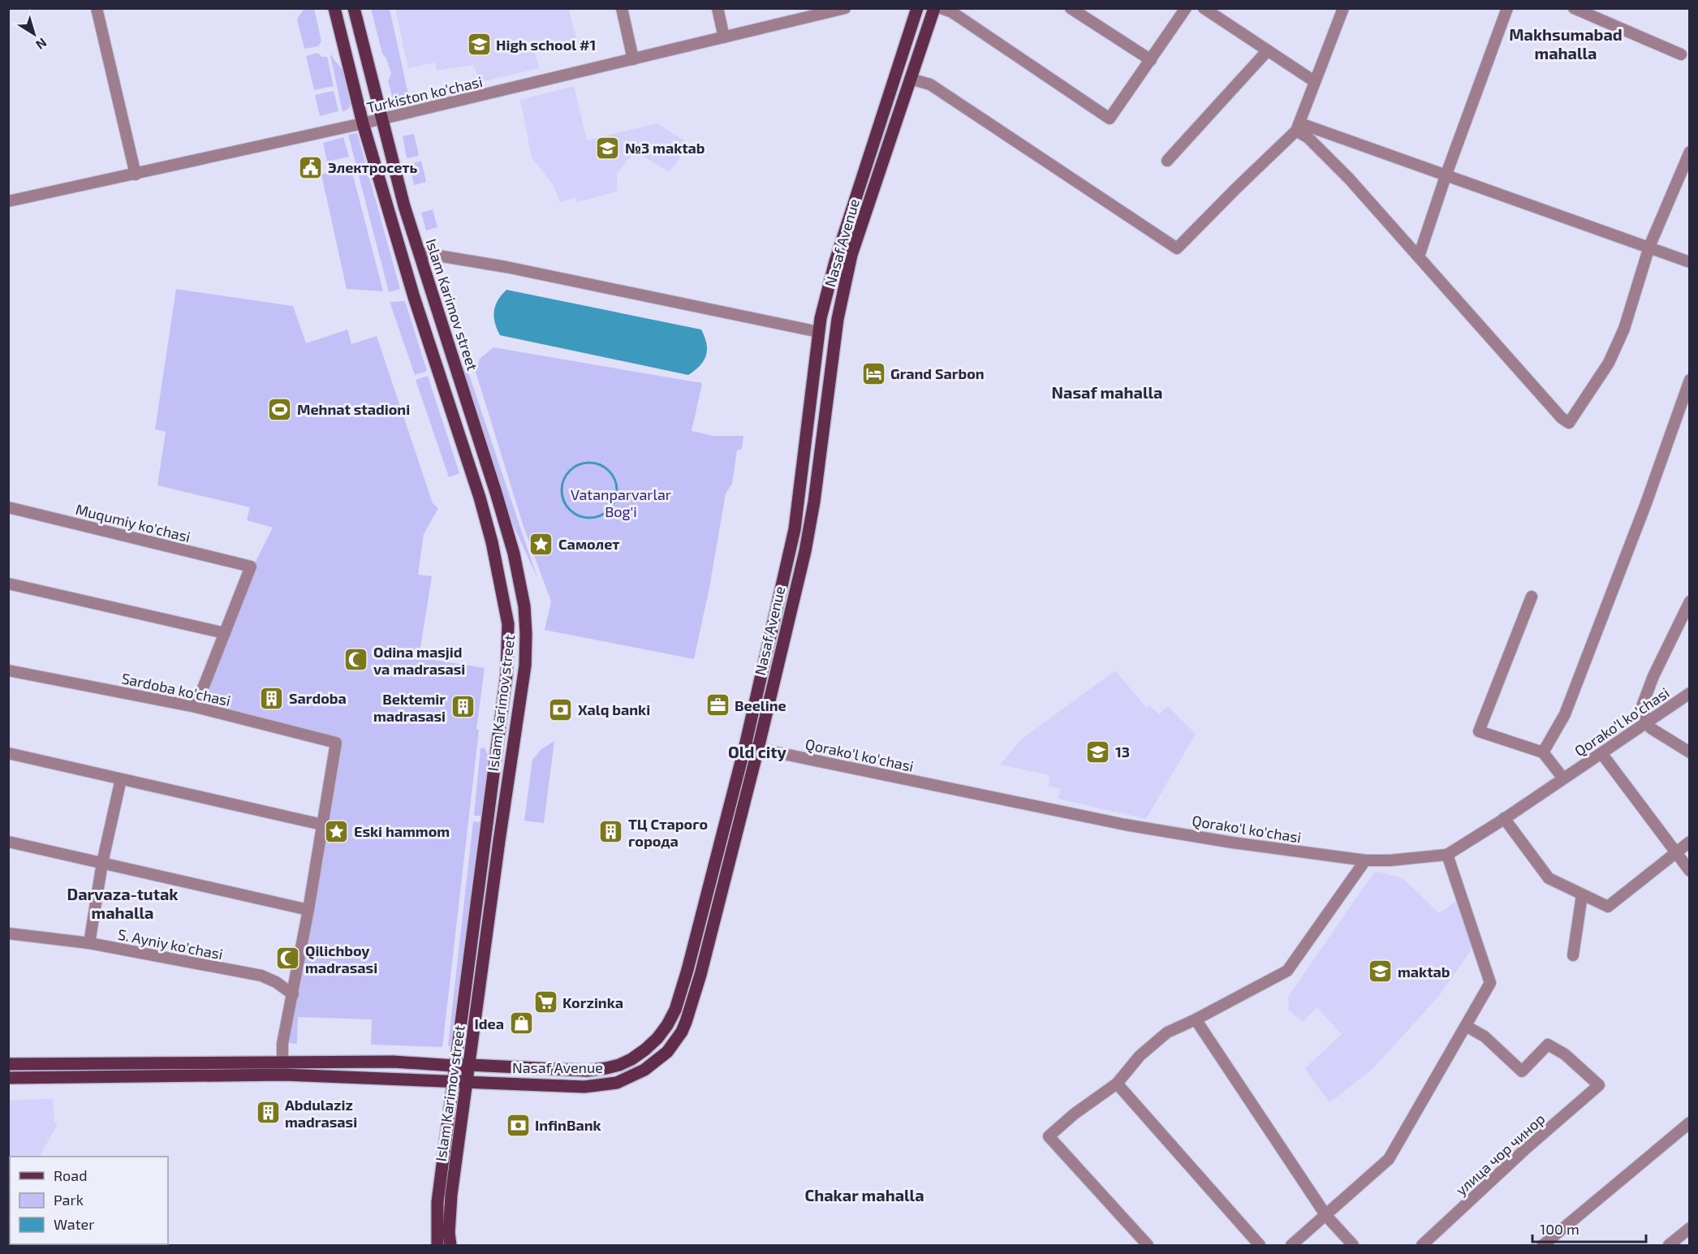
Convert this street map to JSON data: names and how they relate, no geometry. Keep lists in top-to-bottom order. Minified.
{"streets":{"main road":["Nasaf Avenue","Islam Karimov street"],"street":["Turkiston ko'chasi","Muqumiy ko'chasi","Sardoba ko'chasi","Qorako'l ko'chasi","S. Ayniy ko'chasi","улица чор чинор"]},"crossings":[["Turkiston ko'chasi","Islam Karimov street"],["Nasaf Avenue","Islam Karimov street"],["Nasaf Avenue","Qorako'l ko'chasi"]],"districts":["Makhsumabad mahalla","Nasaf mahalla","Old city","Darvaza-tutak mahalla","Chakar mahalla"],"parks":["Vatanparvarlar Bog'i"],"places":{"school or university":["High school #1","№3 maktab","13","maktab"],"public building":["Электросеть"],"hotel":["Grand Sarbon"],"sports":["Mehnat stadioni"],"place":["Самолет","Eski hammom"],"mosque":["Odina masjid va madrasasi","Qilichboy madrasasi"],"building":["Sardoba","Bektemir madrasasi","ТЦ Старого города","Abdulaziz madrasasi"],"office":["Beeline"],"bank":["Xalq banki","InfinBank"],"supermarket":["Korzinka"],"shop":["Idea"]},"legend":["Road","Park","Water"],"scale_bar":"100 m","north":"bottom right"}
